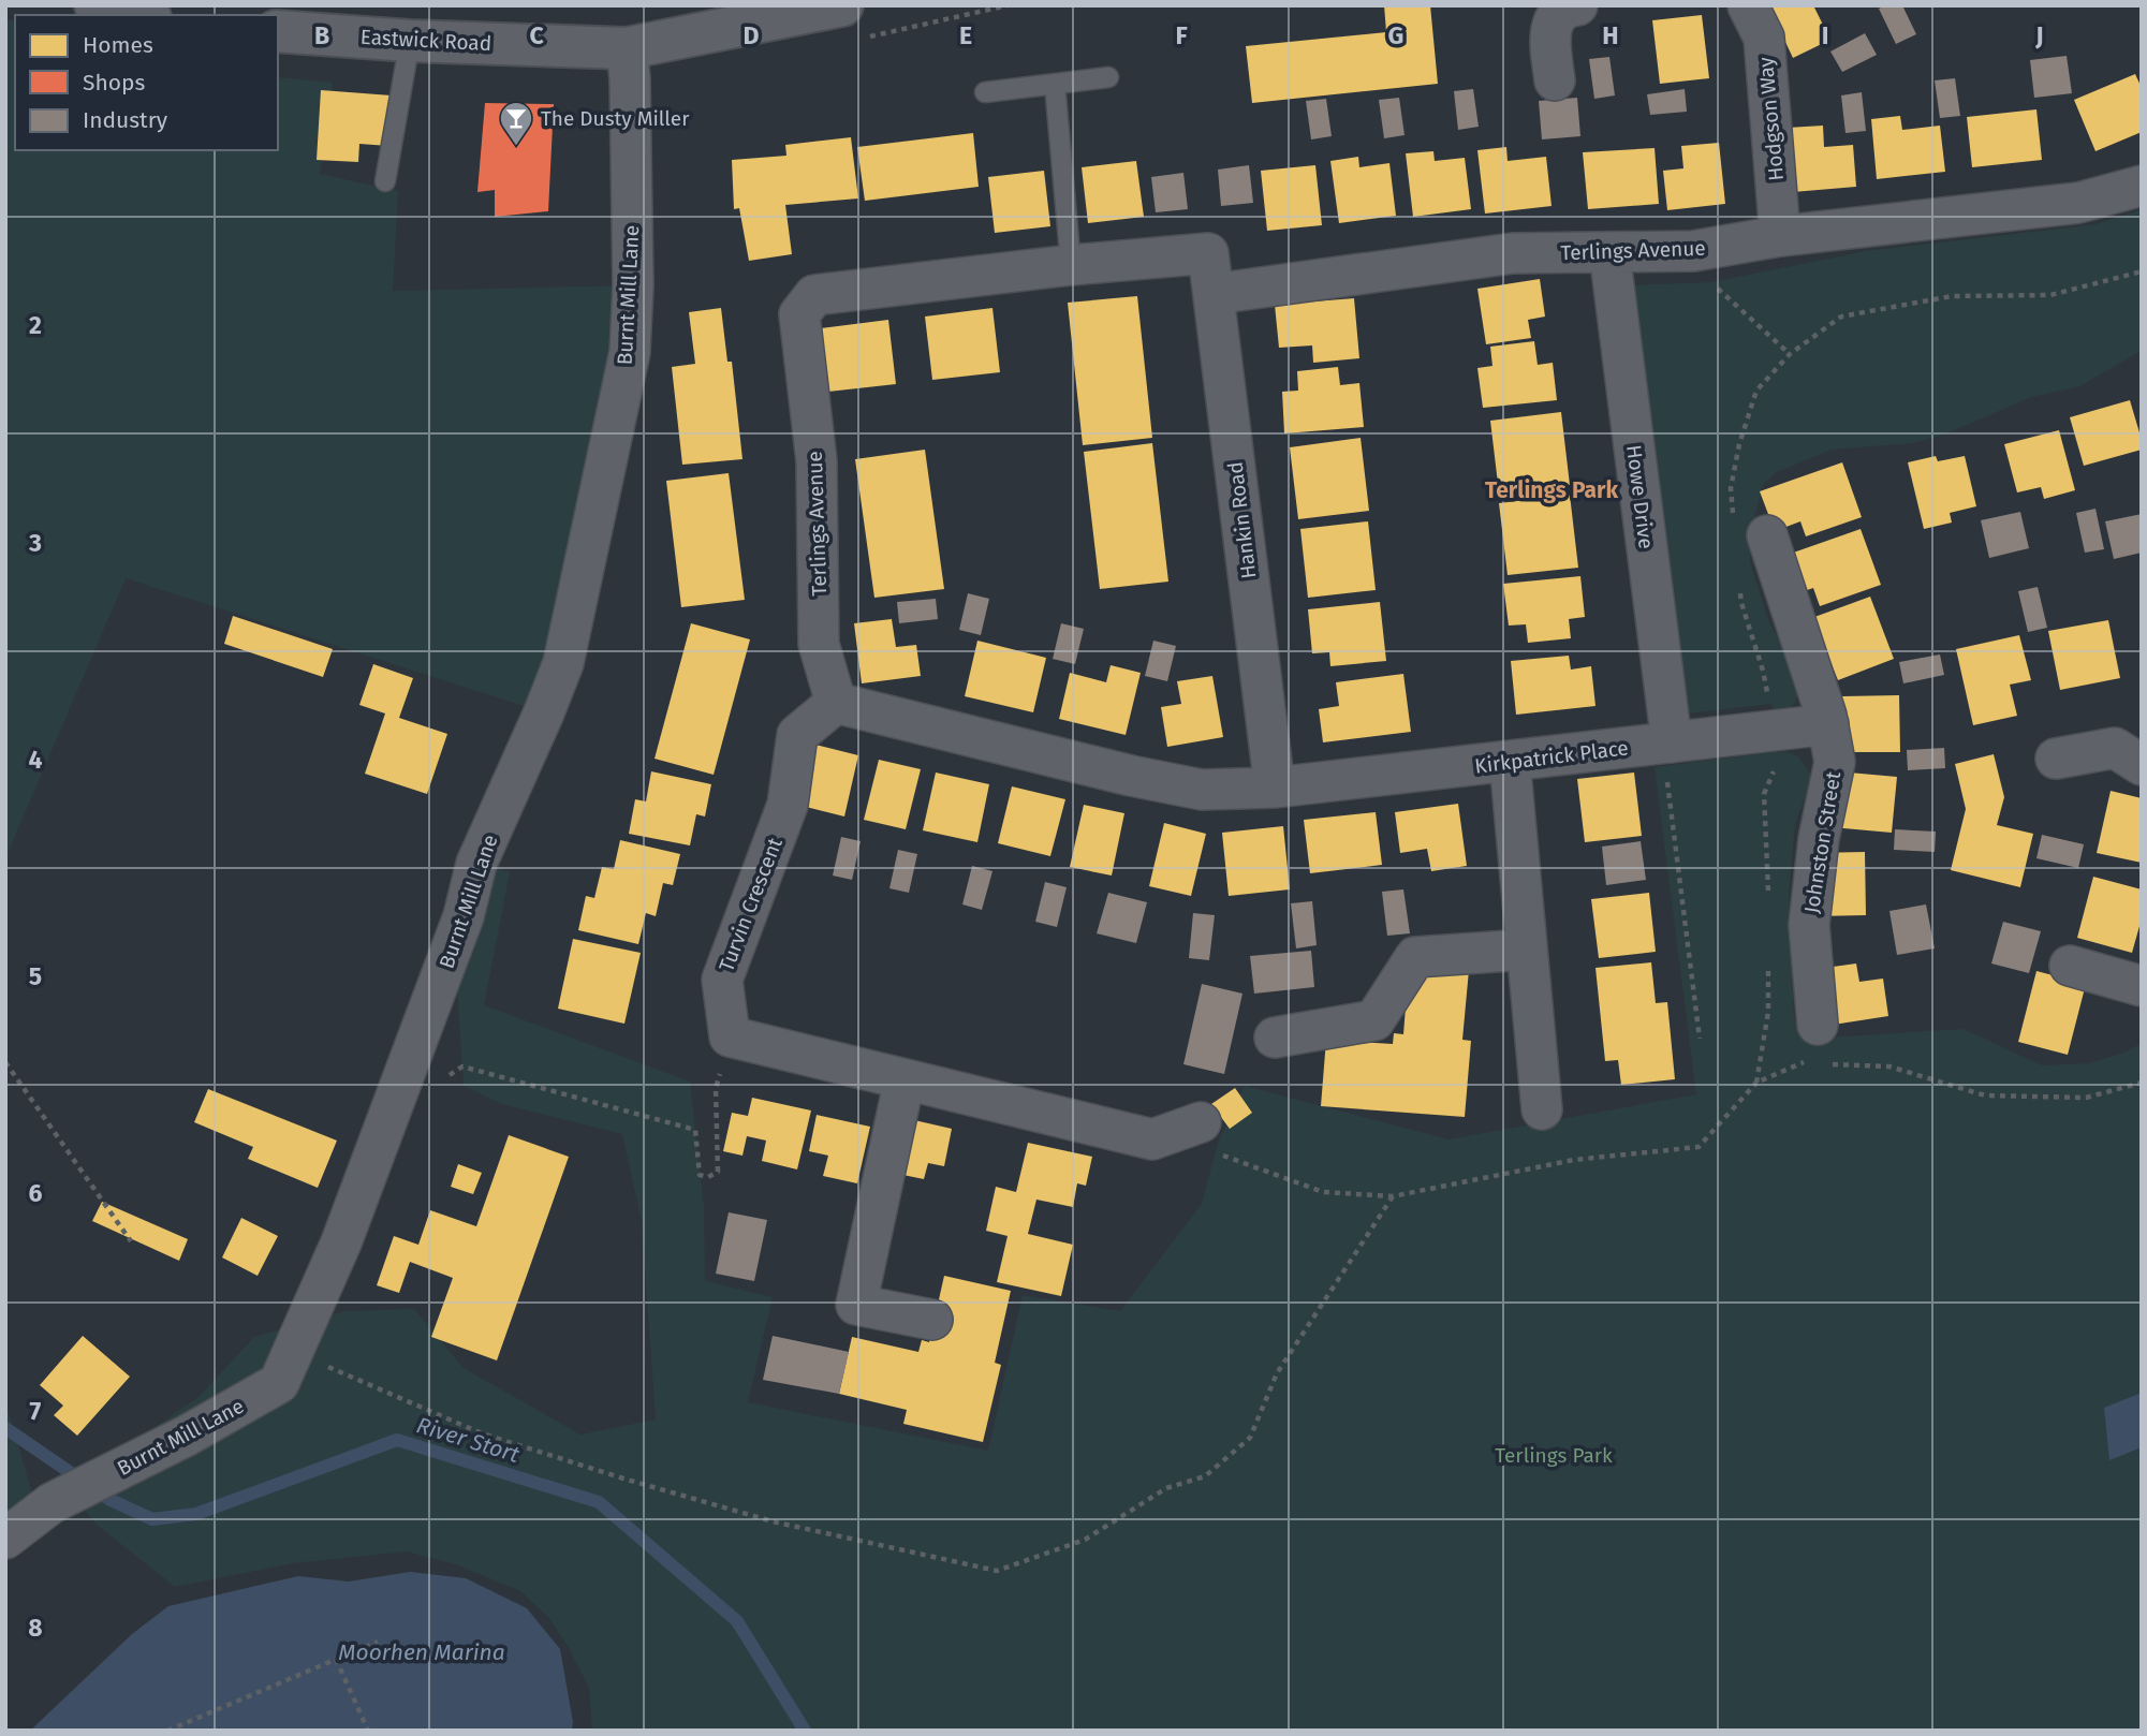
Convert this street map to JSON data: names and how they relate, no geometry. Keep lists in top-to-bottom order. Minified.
{"streets":{"street":["Eastwick Road","Hodgson Way","Terlings Avenue","Burnt Mill Lane","Howe Drive","Hankin Road","Kirkpatrick Place","Johnston Street","Turvin Crescent"]},"crossings":[["Eastwick Road","Burnt Mill Lane"],["Hodgson Way","Terlings Avenue"],["Terlings Avenue","Howe Drive"],["Terlings Avenue","Hankin Road"],["Terlings Avenue","Turvin Crescent"],["Howe Drive","Kirkpatrick Place"],["Hankin Road","Kirkpatrick Place"],["Kirkpatrick Place","Johnston Street"]],"districts":["Terlings Park"],"water":["River Stort","Moorhen Marina"],"parks":["Terlings Park"],"places":{"bar":["The Dusty Miller"]},"legend":["Homes","Shops","Industry"],"grid":{"columns":["B","C","D","E","F","G","H","I","J"],"rows":["2","3","4","5","6","7","8"]}}
